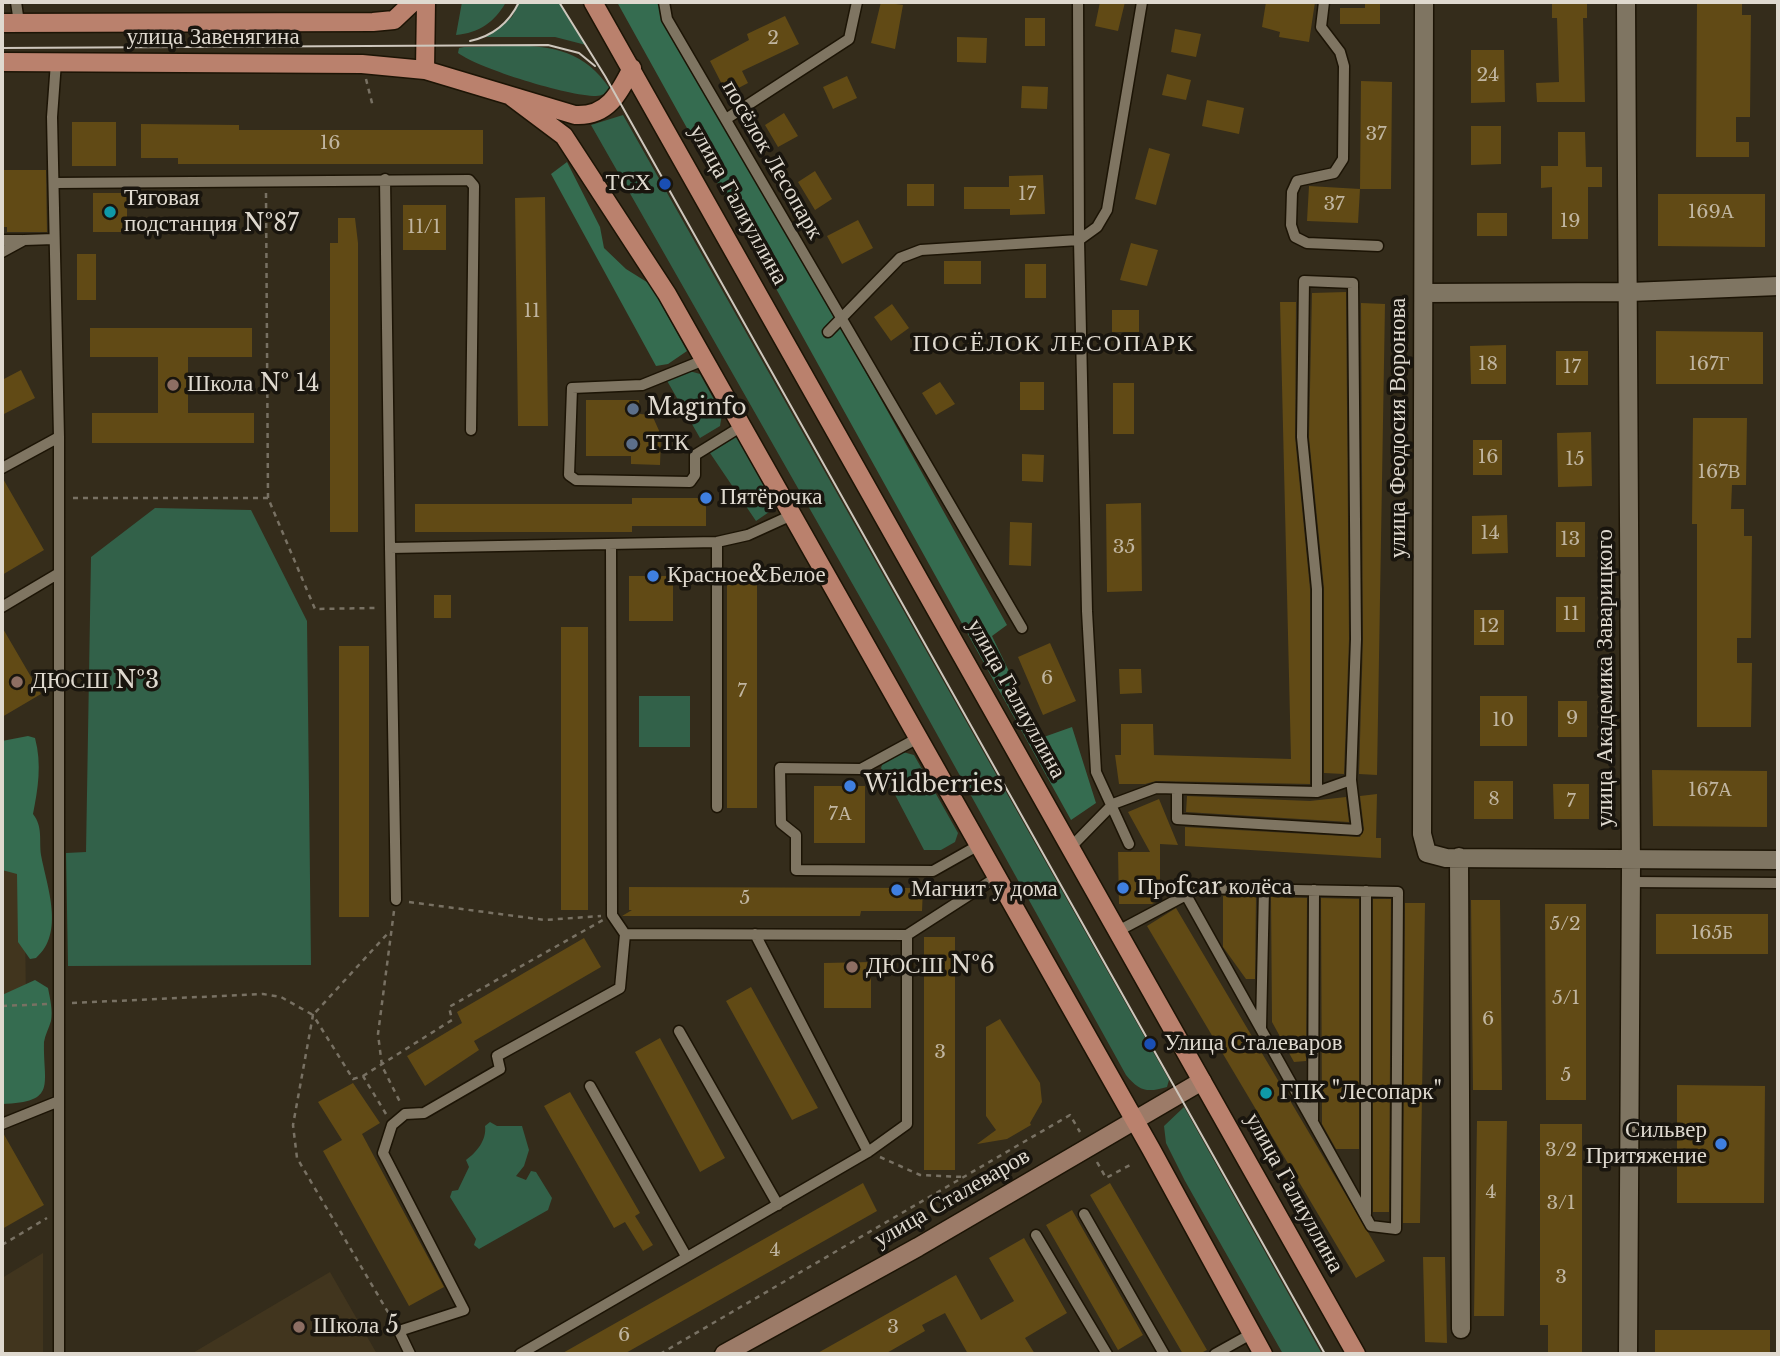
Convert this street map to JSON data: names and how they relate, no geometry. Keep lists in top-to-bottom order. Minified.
{"streets":{"main road":["улица Завенягина","улица Галиуллина","улица Сталеваров"],"street":["улица Феодосия Воронова","улица Академика Заварицкого"],"lane":["посёлок Лесопарк"]},"crossings":[["улица Галиуллина","улица Сталеваров"]],"districts":["ПОСЁЛОК ЛЕСОПАРК"],"places":["ТСХ","Тяговая подстанция №87","Школа № 14","Maginfo","ТТК","Пятёрочка","Красное&Белое","ДЮСШ №3","Wildberries","Проfcar колёса","Магнит у дома","ДЮСШ №6","Улица Сталеваров","ГПК \"Лесопарк\"","Сильвер Притяжение","Школа 5"],"house_numbers":["2","24","37","16","17","37","169А","19","11/1","11","18","167Г","17","16","15","167В","14","13","35","11","12","6","7","9","10","167А","8","7","7А","5","5/2","165Б","5/1","6","3","5","3/2","4","3/1","4","3","3","6"]}
